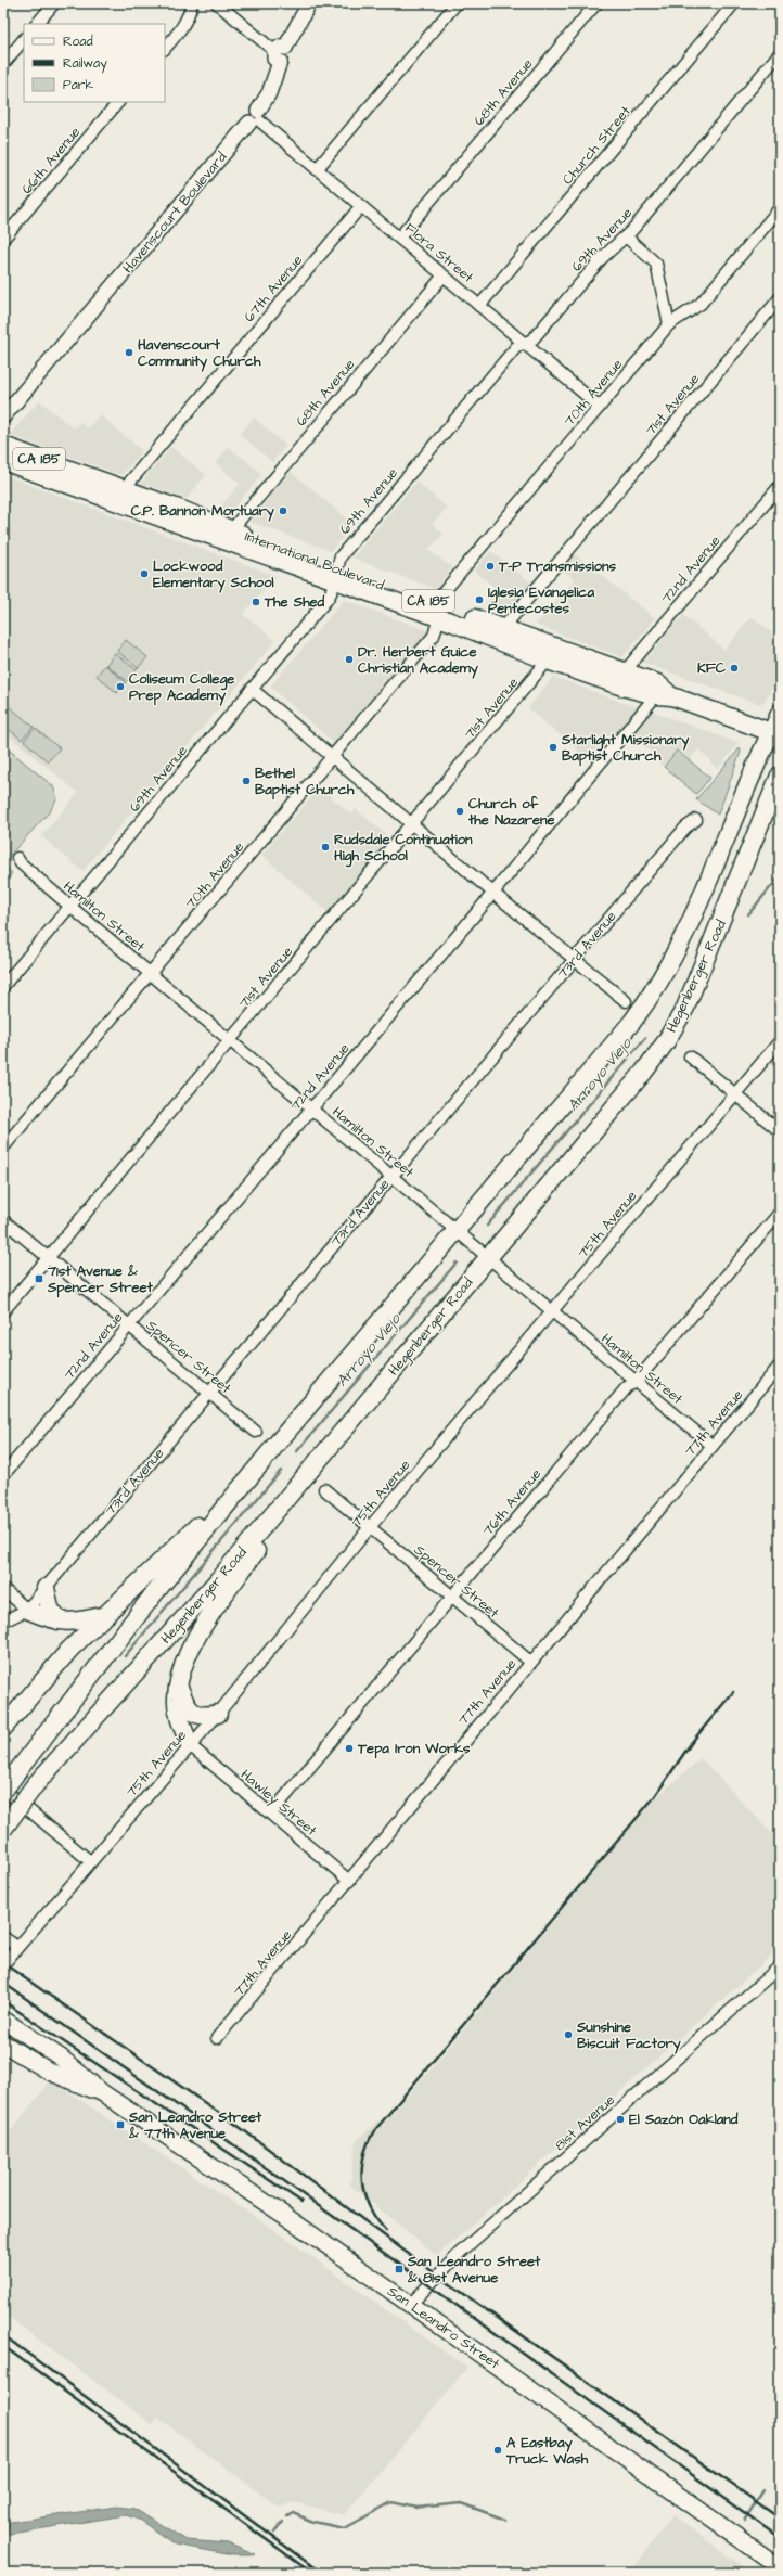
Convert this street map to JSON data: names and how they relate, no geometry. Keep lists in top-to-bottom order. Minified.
{"streets":{"main road":["CA 185","International Boulevard","Hegenberger Road","San Leandro Street"],"street":["68th Avenue","Church Street","66th Avenue","Havenscourt Boulevard","69th Avenue","Flora Street","67th Avenue","70th Avenue","71st Avenue","72nd Avenue","Hamilton Street","73rd Avenue","75th Avenue","Spencer Street","77th Avenue","76th Avenue","Hawley Street","81st Avenue"]},"crossings":[["68th Avenue","Flora Street"],["68th Avenue","International Boulevard"],["Church Street","Flora Street"],["Havenscourt Boulevard","Flora Street"],["69th Avenue","Flora Street"],["69th Avenue","International Boulevard"],["69th Avenue","Hamilton Street"],["Flora Street","67th Avenue"],["Flora Street","70th Avenue"],["67th Avenue","International Boulevard"],["70th Avenue","International Boulevard"],["70th Avenue","Hamilton Street"],["71st Avenue","International Boulevard"],["71st Avenue","Hamilton Street"],["71st Avenue","Spencer Street"],["International Boulevard","72nd Avenue"],["International Boulevard","Hegenberger Road"],["72nd Avenue","Hamilton Street"],["72nd Avenue","Spencer Street"],["Hamilton Street","73rd Avenue"],["Hamilton Street","Hegenberger Road"],["Hamilton Street","75th Avenue"],["Hamilton Street","77th Avenue"],["Hamilton Street","76th Avenue"],["73rd Avenue","Spencer Street"],["75th Avenue","Spencer Street"],["75th Avenue","Hawley Street"],["Spencer Street","77th Avenue"],["Spencer Street","76th Avenue"],["77th Avenue","Hawley Street"],["76th Avenue","Hawley Street"],["81st Avenue","San Leandro Street"]],"water":["Arroyo Viejo"],"places":{"other":["Havenscourt Community Church","C.P. Bannon Mortuary","T-P Transmissions","Lockwood Elementary School","Iglesia Evangelica Pentecostes","The Shed","Dr. Herbert Guice Christian Academy","KFC","Coliseum College Prep Academy","Starlight Missionary Baptist Church","Bethel Baptist Church","Church of the Nazarene","Rudsdale Continuation High School","Tepa Iron Works","Sunshine Biscuit Factory","El Sazón Oakland","A Eastbay Truck Wash"],"transit":["71st Avenue & Spencer Street","San Leandro Street & 77th Avenue","San Leandro Street & 81st Avenue"]},"legend":["Road","Railway","Park"]}
